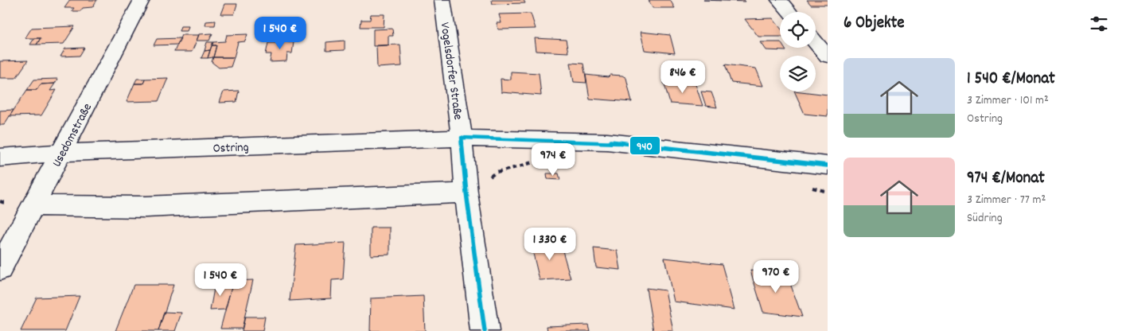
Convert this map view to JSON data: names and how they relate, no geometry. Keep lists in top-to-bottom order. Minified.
{"streets":{"street":["Vogelsdorfer Straße","Usedomstraße","Ostring"]},"crossings":[["Vogelsdorfer Straße","Ostring"],["Usedomstraße","Ostring"]],"lines":["transit line 940"],"page":{"heading":"6 Objekte","price":["1 540 €","846 €","974 €","1 330 €","970 €","1 540 €"],"list":[{"name":"1 540 €/Monat","note":"3 Zimmer · 101 m² · Ostring"},{"name":"974 €/Monat","note":"3 Zimmer · 77 m² · Südring"}]}}
